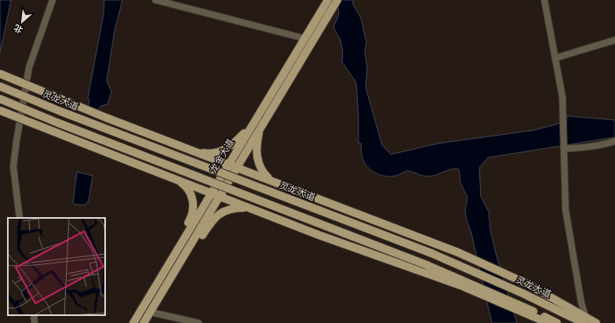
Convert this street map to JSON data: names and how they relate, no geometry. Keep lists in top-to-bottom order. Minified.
{"streets":{"main road":["灵龙大道","龙金大道"]},"north":"bottom left"}
